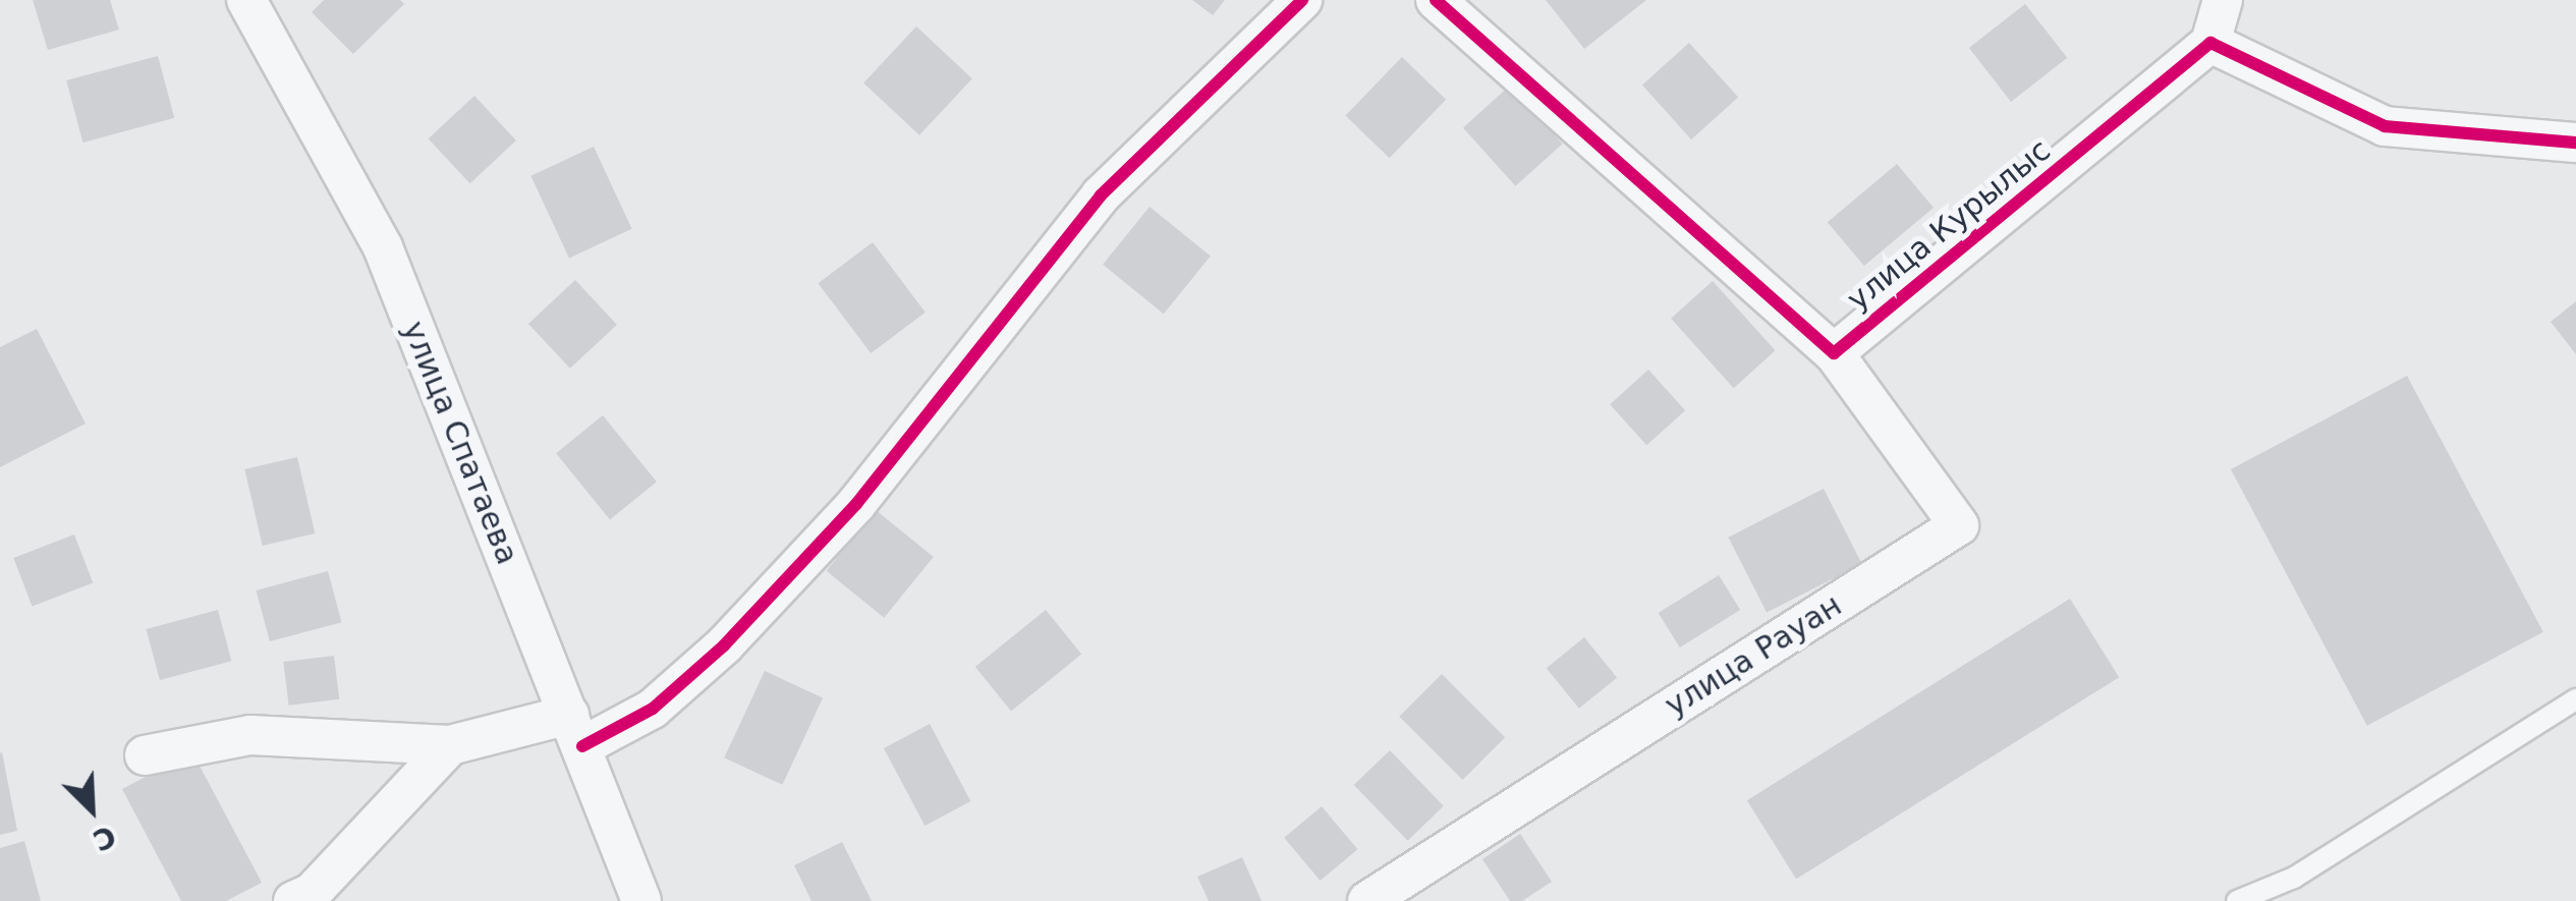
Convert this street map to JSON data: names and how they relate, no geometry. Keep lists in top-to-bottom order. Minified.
{"streets":{"street":["улица Курылыс","улица Спатаева","улица Рауан"]},"crossings":[["улица Курылыс","улица Рауан"]],"north":"bottom right"}
